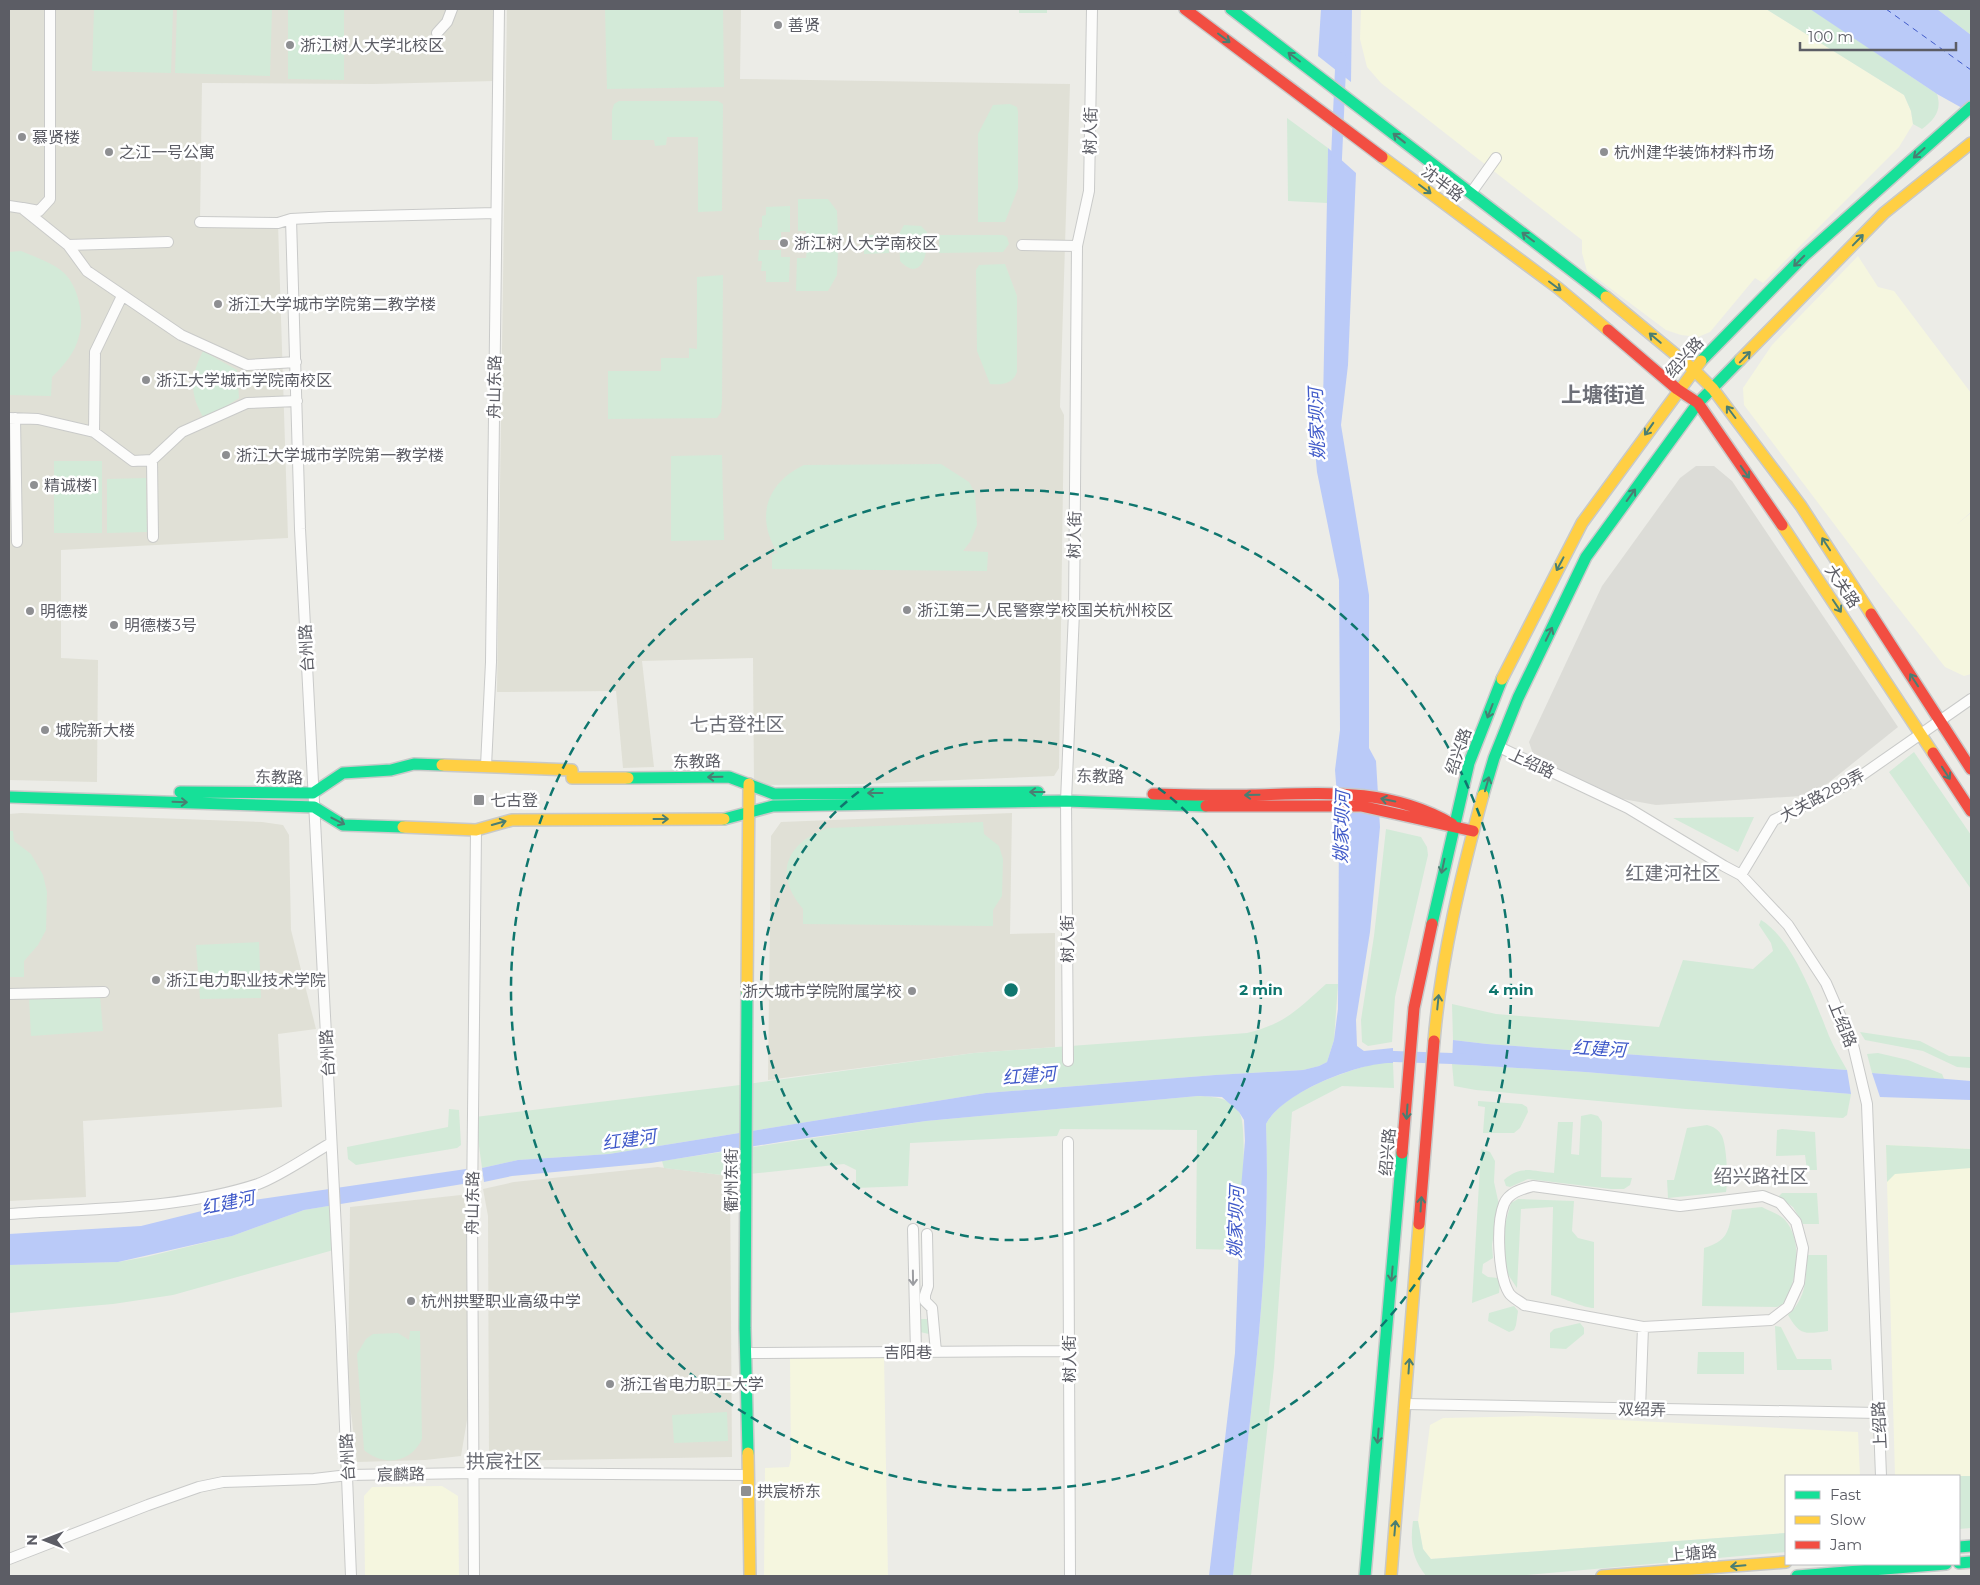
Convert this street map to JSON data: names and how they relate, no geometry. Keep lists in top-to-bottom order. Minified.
{"streets":{"main road":["沈半路","绍兴路","大关路","东教路","衢州东街","上塘路"],"street":["树人街","舟山东路","台州路","上绍路","大关路289弄","吉阳巷","双绍弄","宸麟路"]},"crossings":[["树人街","东教路"],["树人街","吉阳巷"],["沈半路","绍兴路"],["沈半路","大关路"],["绍兴路","大关路"],["绍兴路","东教路"],["舟山东路","东教路"],["舟山东路","宸麟路"],["大关路","大关路289弄"],["台州路","东教路"],["台州路","宸麟路"],["东教路","衢州东街"],["上绍路","大关路289弄"],["上绍路","双绍弄"],["衢州东街","吉阳巷"],["衢州东街","宸麟路"]],"one_way":["上塘路"],"districts":["上塘街道","七古登社区","红建河社区","绍兴路社区","拱宸社区"],"water":["姚家坝河","红建河"],"places":{"other":["善贤","浙江树人大学北校区","慕贤楼","之江一号公寓","杭州建华装饰材料市场","浙江树人大学南校区","浙江大学城市学院第二教学楼","浙江大学城市学院南校区","浙江大学城市学院第一教学楼","精诚楼1","浙江第二人民警察学校国关杭州校区","明德楼","明德楼3号","城院新大楼","浙江电力职业技术学院","浙大城市学院附属学校","杭州拱墅职业高级中学","浙江省电力职工大学"],"transit":["七古登","拱宸桥东"]},"legend":["Fast","Slow","Jam"],"scale_bar":"100 m","north":"left","rings":["2 min","4 min"]}
